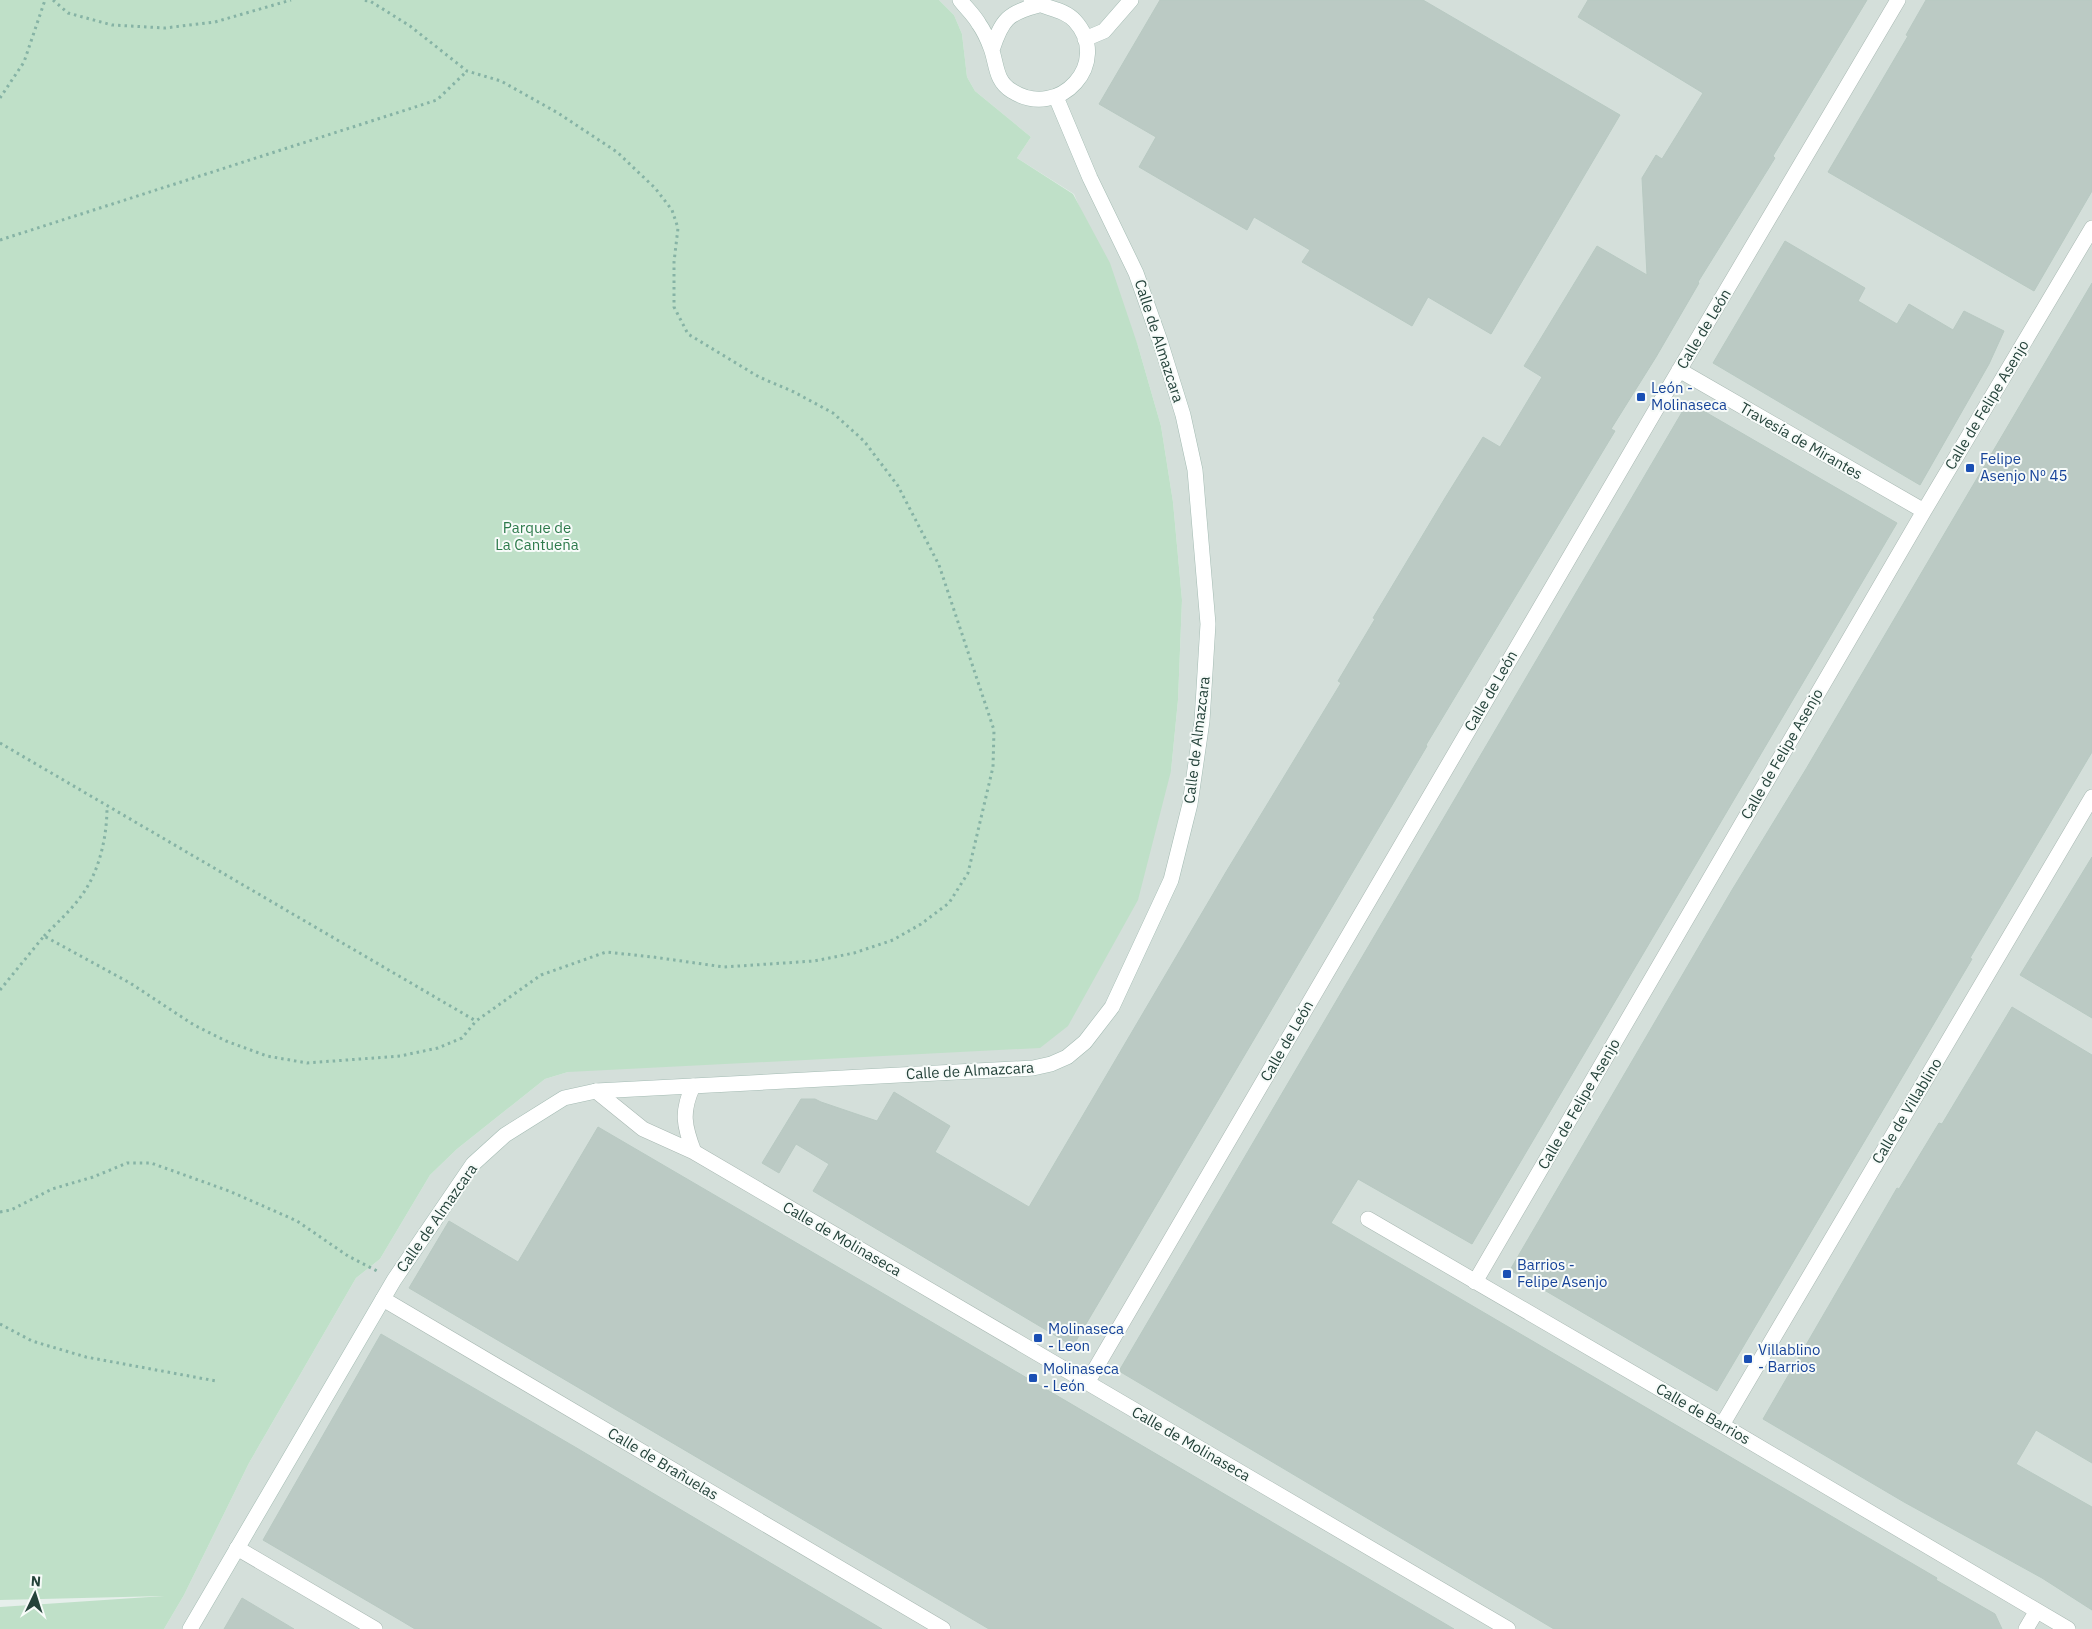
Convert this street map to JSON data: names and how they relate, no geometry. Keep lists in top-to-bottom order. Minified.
{"streets":{"street":["Calle de León","Calle de Almazcara","Calle de Felipe Asenjo","Travesía de Mirantes","Calle de Villablino","Calle de Molinaseca","Calle de Barrios","Calle de Brañuelas"]},"crossings":[["Calle de León","Travesía de Mirantes"],["Calle de León","Calle de Molinaseca"],["Calle de Almazcara","Calle de Molinaseca"],["Calle de Almazcara","Calle de Brañuelas"],["Calle de Felipe Asenjo","Travesía de Mirantes"],["Calle de Felipe Asenjo","Calle de Barrios"],["Calle de Villablino","Calle de Barrios"]],"parks":["Parque de La Cantueña"],"places":{"transit":["León - Molinaseca","Felipe Asenjo Nº 45","Barrios - Felipe Asenjo","Molinaseca - Leon","Villablino - Barrios","Molinaseca - León"]},"north":"top"}
